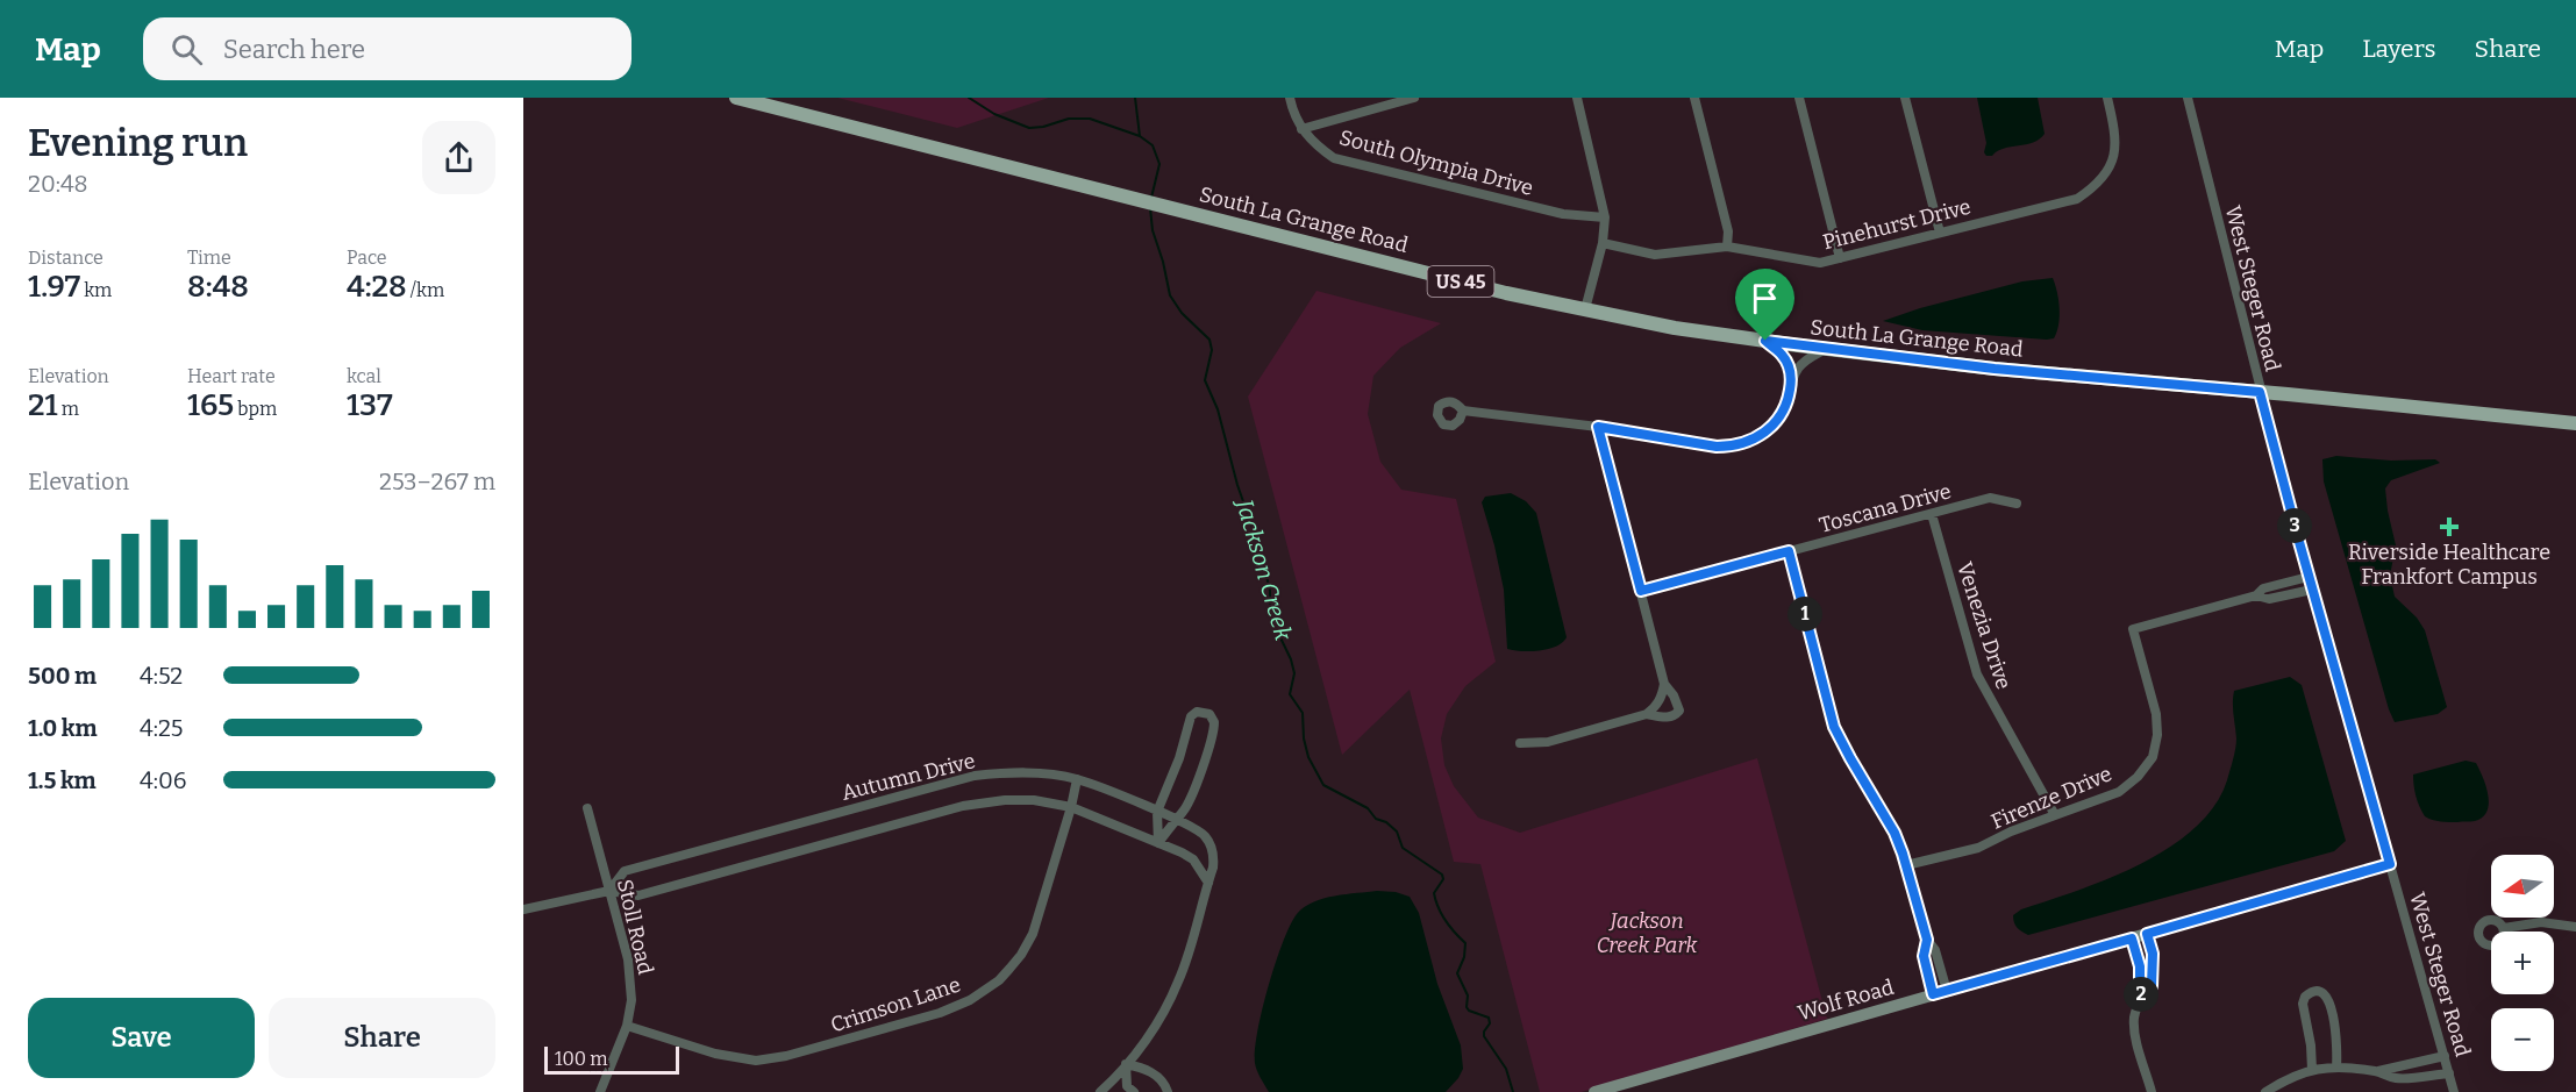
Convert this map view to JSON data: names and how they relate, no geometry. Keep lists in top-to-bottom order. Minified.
{"streets":{"main road":["South La Grange Road","US 45","Wolf Road"],"street":["South Olympia Drive","Pinehurst Drive","West Steger Road","Toscana Drive","Venezia Drive","Autumn Drive","Firenze Drive","Stoll Road","Crimson Lane"]},"crossings":[["South La Grange Road","West Steger Road"],["West Steger Road","Firenze Drive"],["West Steger Road","Wolf Road"],["Toscana Drive","Venezia Drive"],["Venezia Drive","Firenze Drive"],["Autumn Drive","Stoll Road"],["Autumn Drive","Crimson Lane"],["Stoll Road","Crimson Lane"]],"water":["Jackson Creek"],"parks":["Jackson Creek Park"],"places":{"health":["Riverside Healthcare Frankfort Campus"]},"scale_bar":"100 m","north":"left","page":{"header":"Map","search":"Search here","nav":["Map","Layers","Share"],"heading":["Evening run","20:48"],"stats":[["Distance","1.97 km"],["Time","8:48"],["Pace","4:28 /km"],["Elevation","21 m"],["Heart rate","165 bpm"],["kcal","137"]],"chart":["Elevation","253–267 m"],"pins":["3","1","2"],"list":[{"name":"500 m","note":"4:52"},{"name":"1.0 km","note":"4:25"},{"name":"1.5 km","note":"4:06"}],"map_buttons":["+","−"],"buttons":["Save","Share"],"scale":"100 m"}}
